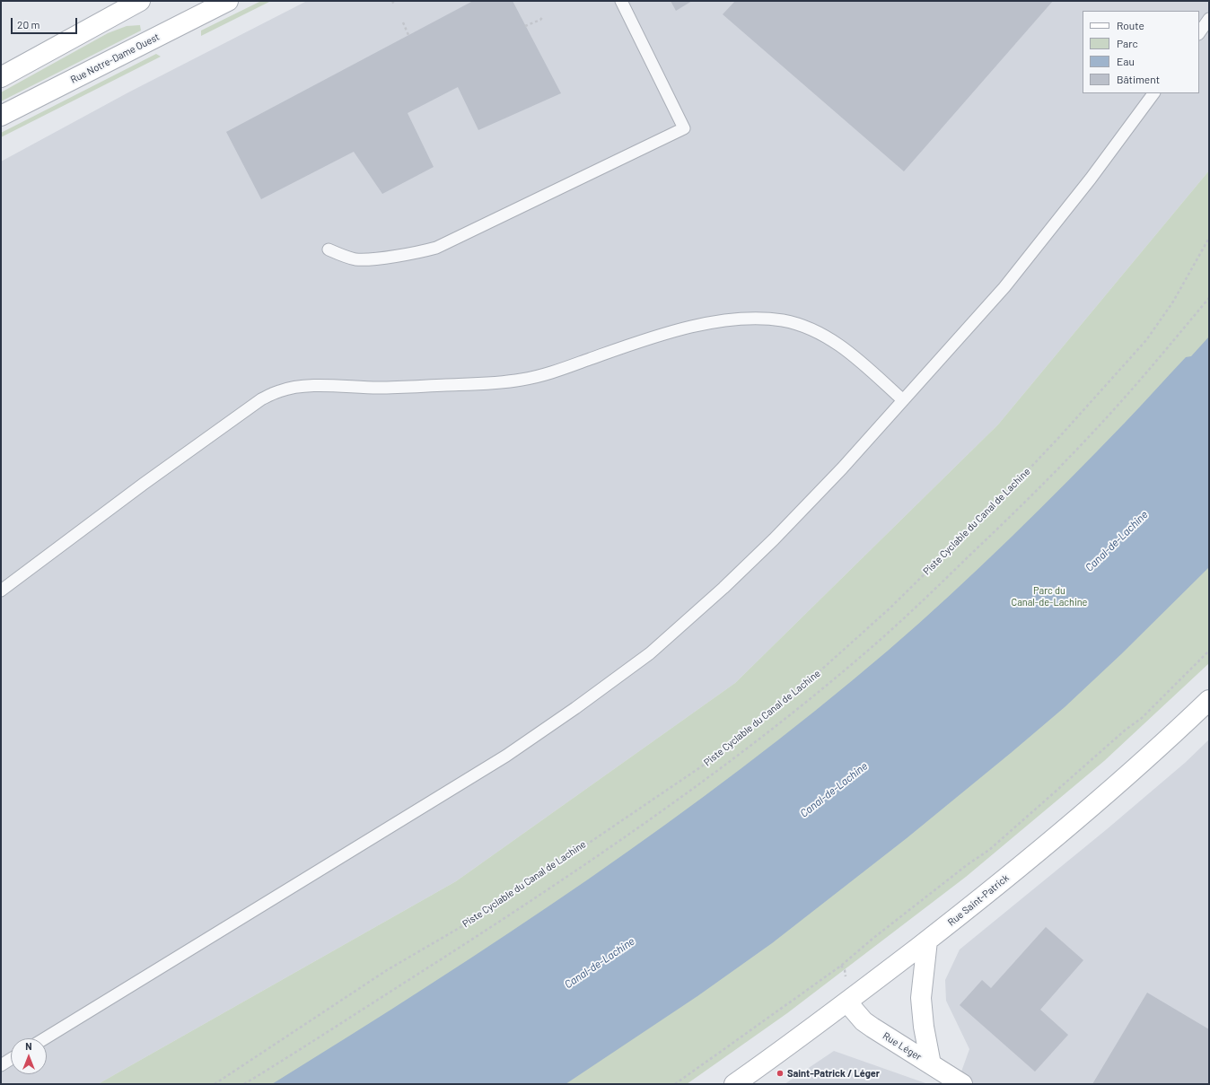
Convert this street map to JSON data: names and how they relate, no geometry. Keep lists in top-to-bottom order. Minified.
{"streets":{"main road":["Rue Notre-Dame Ouest","Rue Saint-Patrick","Rue Léger"],"path":["Piste Cyclable du Canal de Lachine"]},"crossings":[["Rue Saint-Patrick","Rue Léger"]],"water":["Canal-de-Lachine"],"parks":["Parc du Canal-de-Lachine"],"places":["Saint-Patrick / Léger"],"legend":["Route","Parc","Eau","Bâtiment"],"scale_bar":"20 m","north":"top"}
